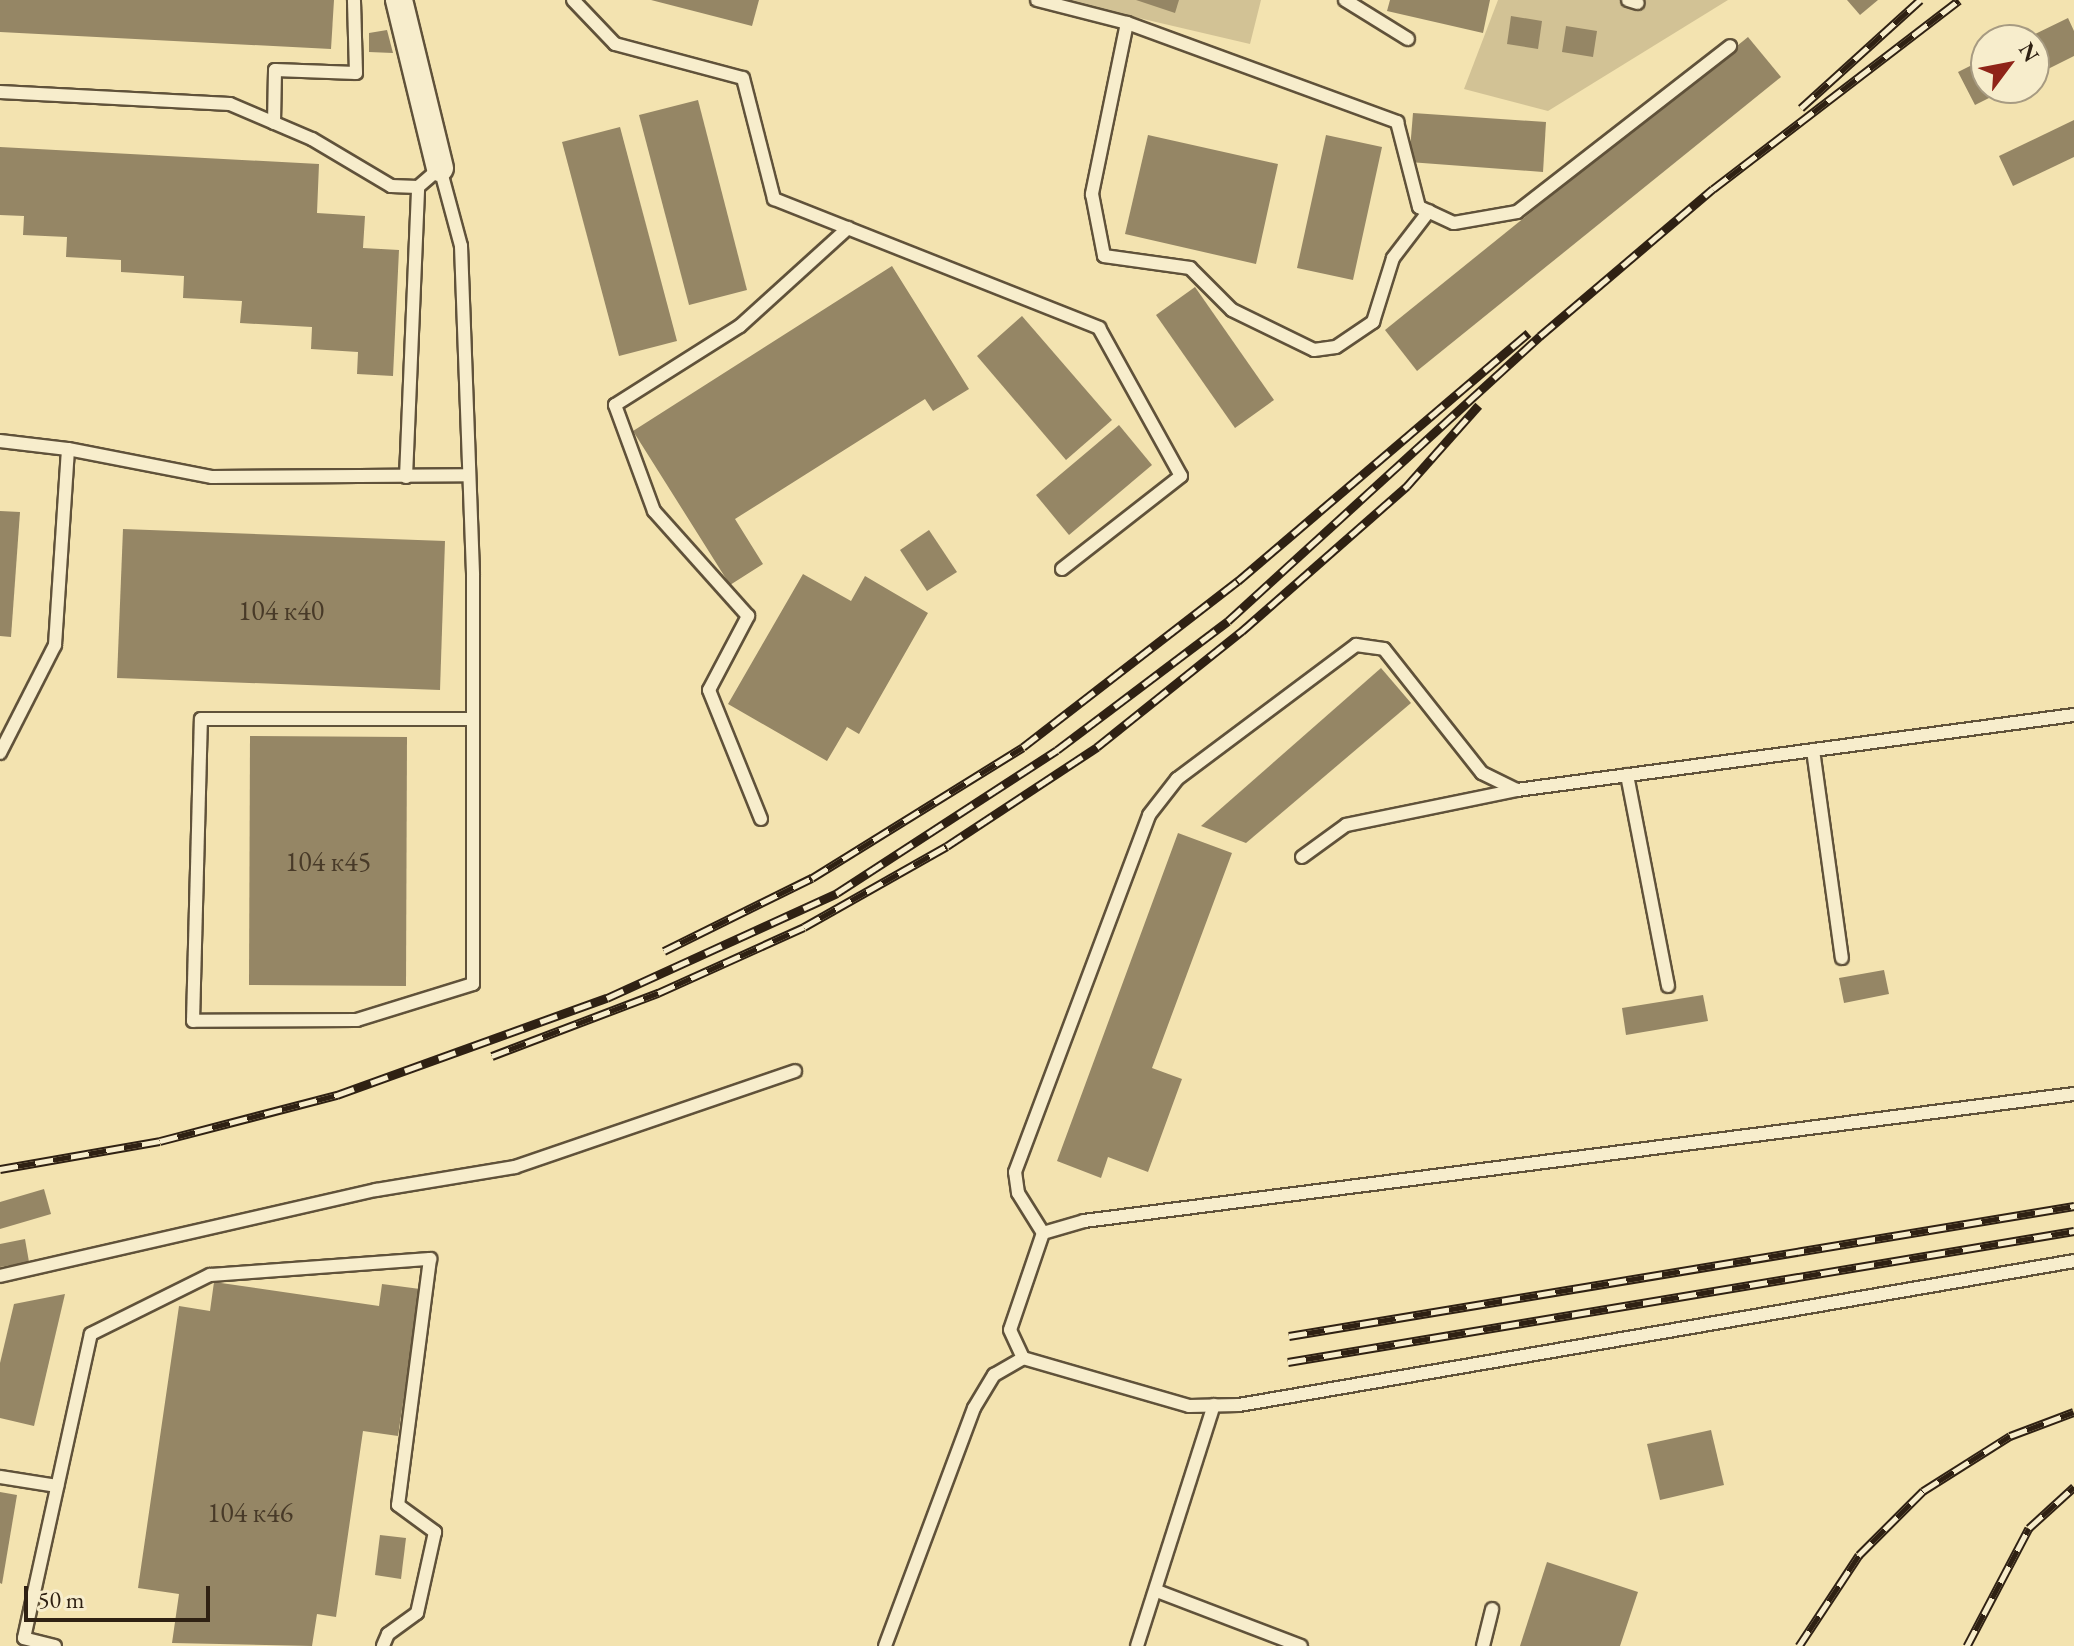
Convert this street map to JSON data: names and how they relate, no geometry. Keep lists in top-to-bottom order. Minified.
{"house_numbers":["104 к40","104 к45","104 к46"],"scale_bar":"50 m","north":"top right"}
